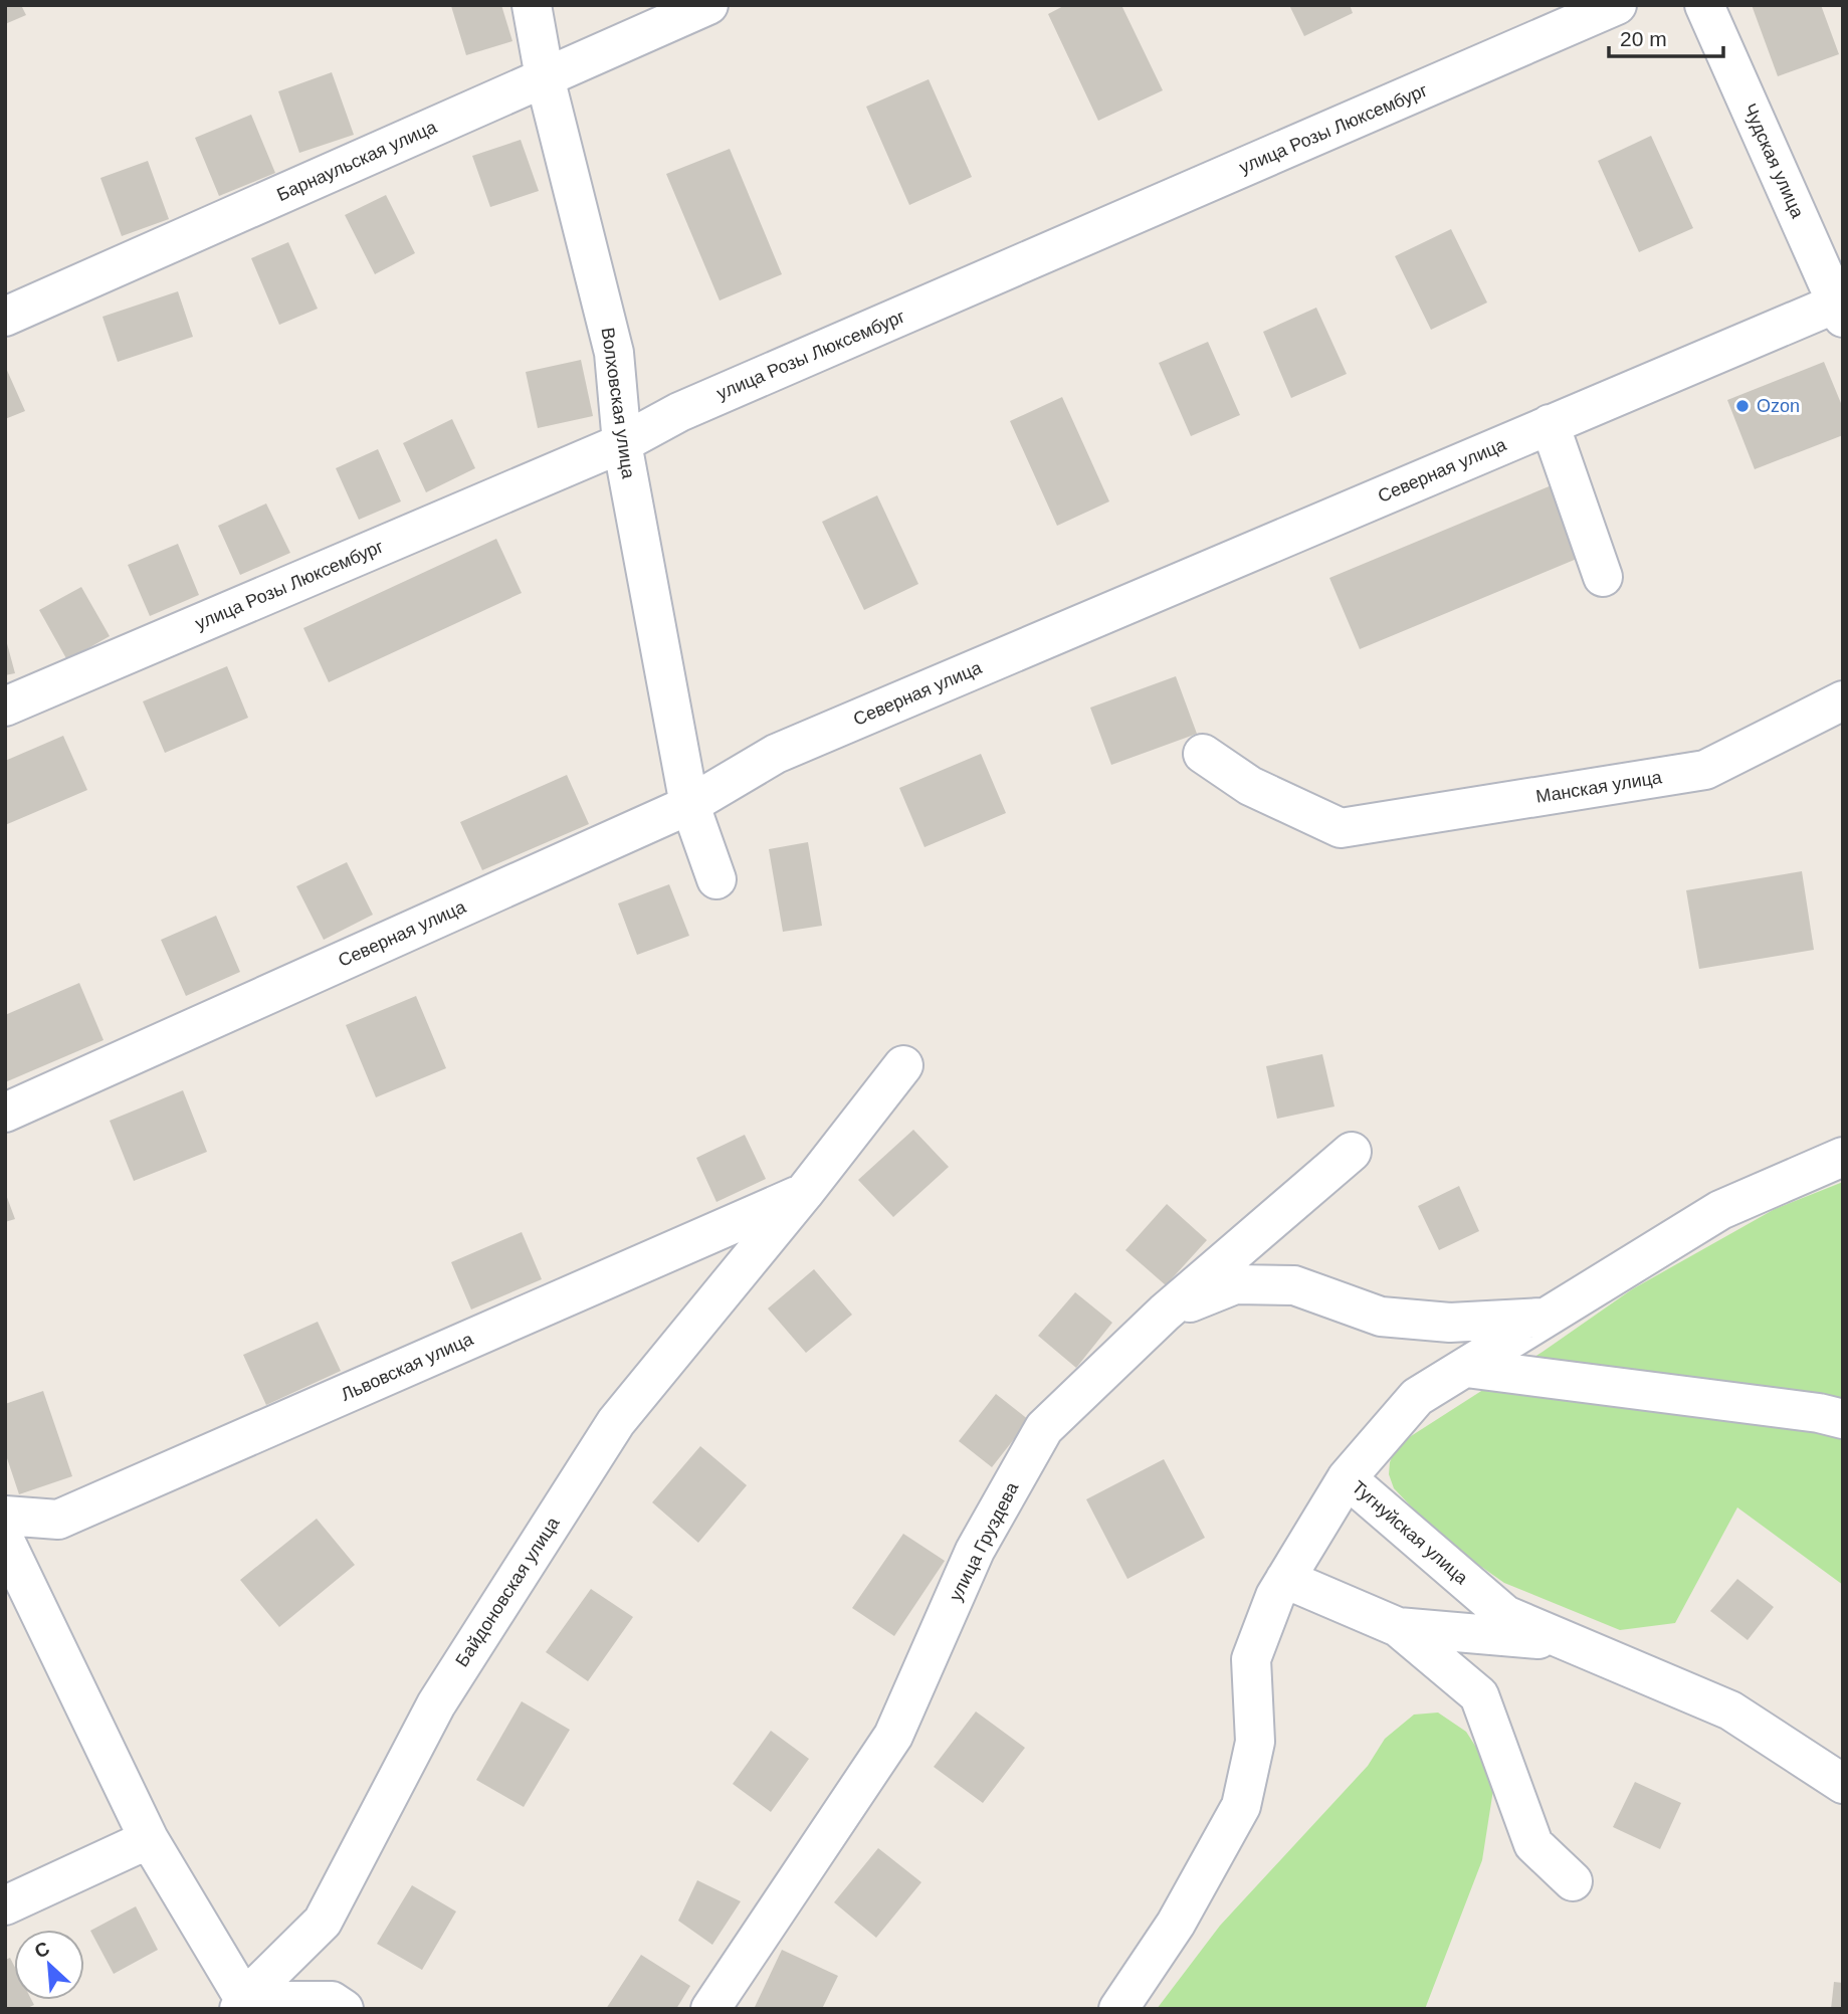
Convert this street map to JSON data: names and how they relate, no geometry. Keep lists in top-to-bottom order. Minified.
{"streets":{"street":["улица Розы Люксембург","Барнаульская улица","Чудская улица","Волховская улица","Северная улица","Манская улица","Львовская улица","Тугнуйская улица","улица Груздева","Байдоновская улица"]},"crossings":[["улица Розы Люксембург","Волховская улица"],["Барнаульская улица","Волховская улица"],["Чудская улица","Северная улица"],["Волховская улица","Северная улица"],["Львовская улица","Байдоновская улица"]],"places":["Ozon"],"scale_bar":"20 m","north":"top left"}
